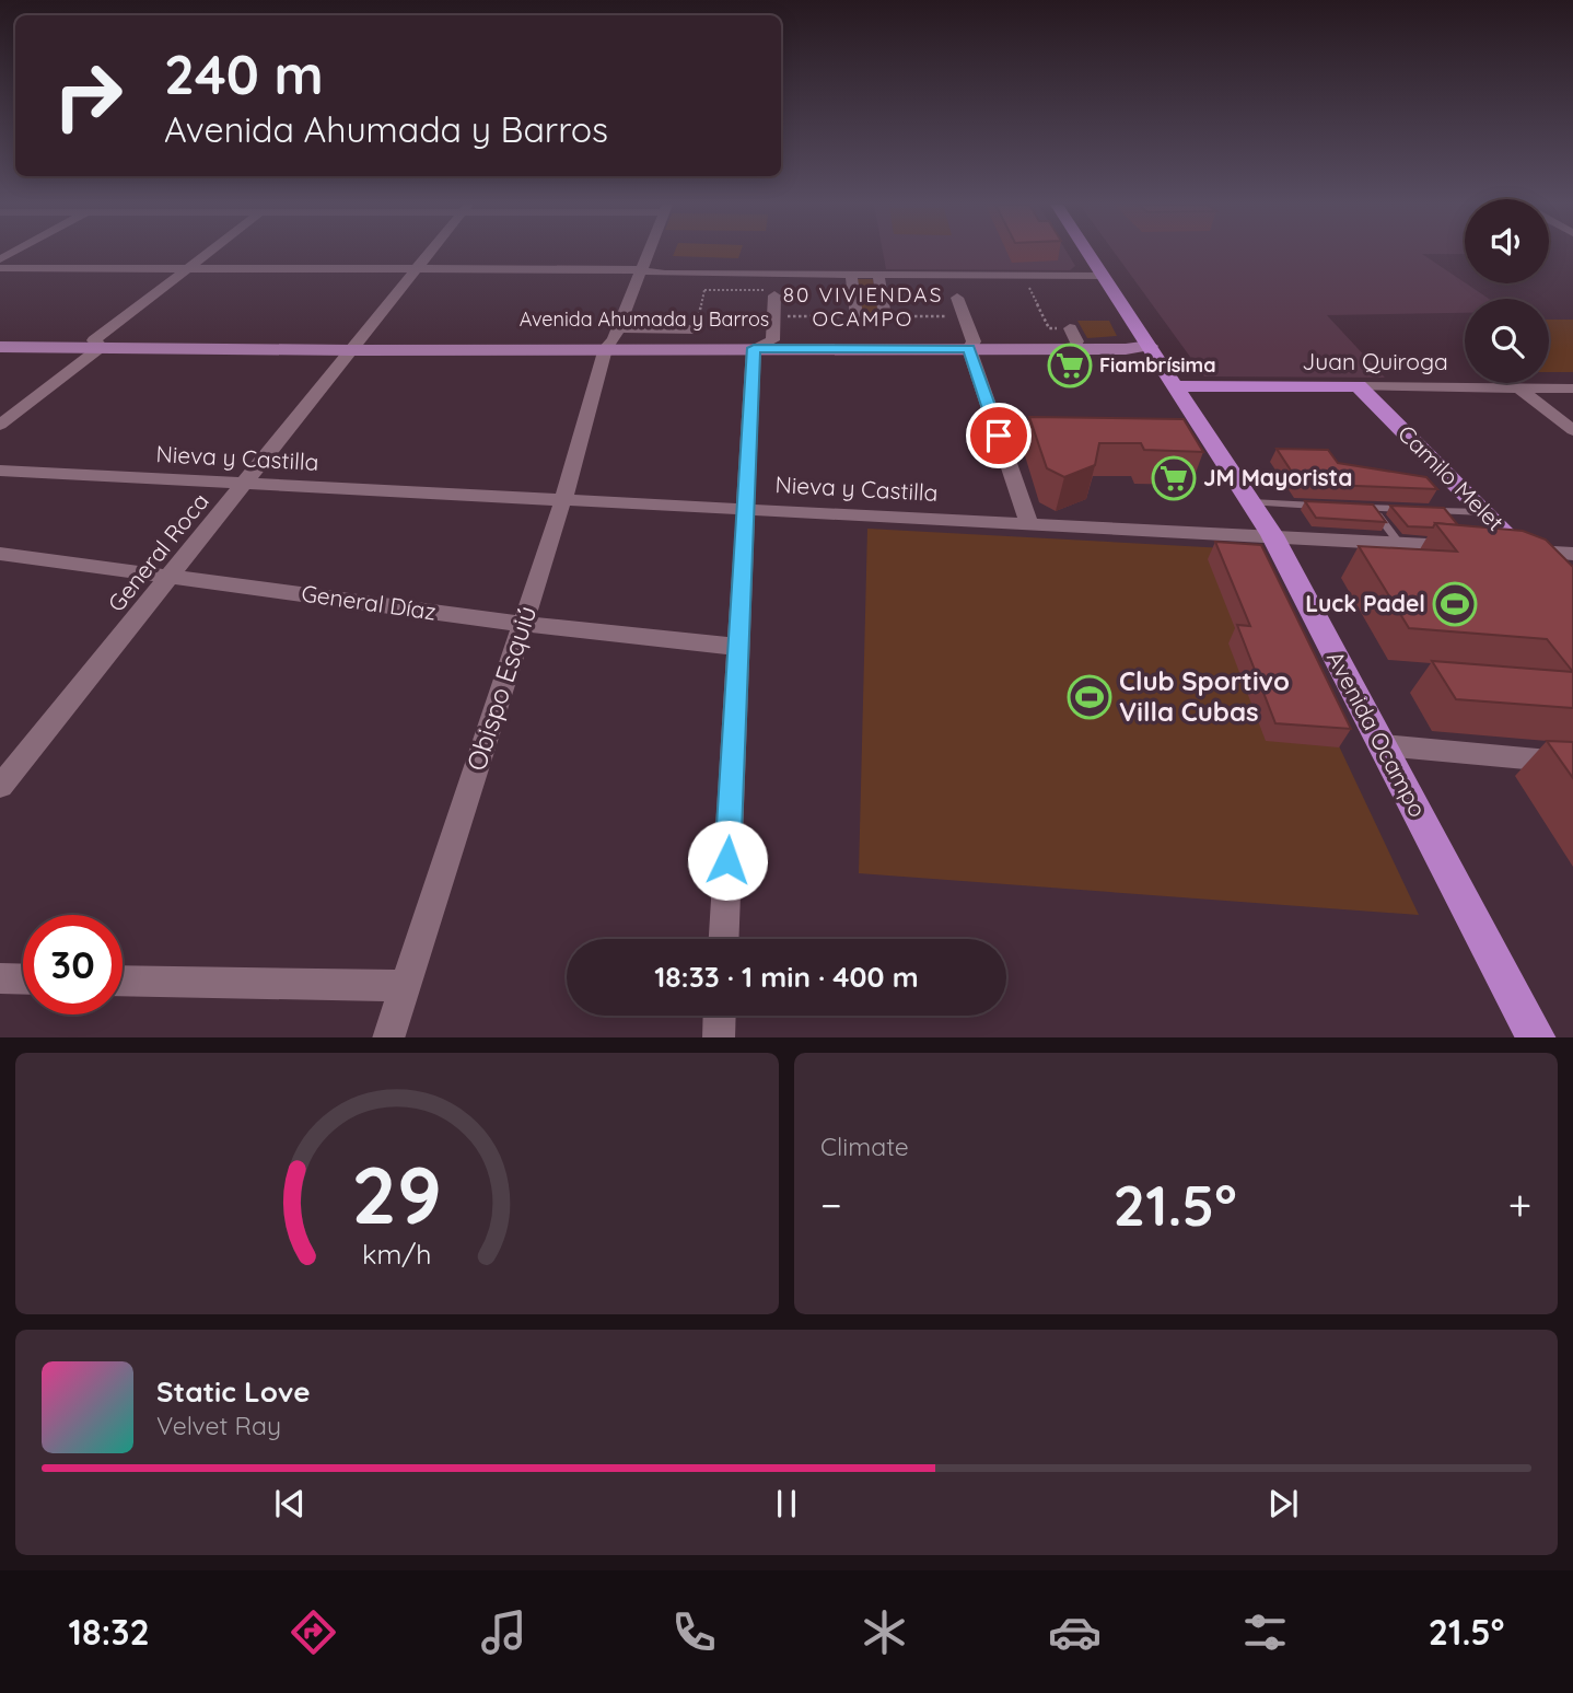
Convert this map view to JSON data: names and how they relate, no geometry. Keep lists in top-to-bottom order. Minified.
{"streets":{"main road":["Avenida Ahumada y Barros","Juan Quiroga","Camilo Melet","Avenida Ocampo"],"street":["Nieva y Castilla","General Roca","General Díaz","Obispo Esquiú"]},"crossings":[["Avenida Ahumada y Barros","General Roca"],["Avenida Ahumada y Barros","Obispo Esquiú"],["Avenida Ahumada y Barros","Avenida Ocampo"],["Juan Quiroga","Camilo Melet"],["Juan Quiroga","Avenida Ocampo"],["Nieva y Castilla","General Roca"],["Nieva y Castilla","Obispo Esquiú"],["Nieva y Castilla","Avenida Ocampo"],["General Roca","General Díaz"],["General Díaz","Obispo Esquiú"]],"districts":["80 VIVIENDAS OCAMPO"],"places":{"supermarket":["Fiambrísima","JM Mayorista"],"sports":["Luck Padel","Club Sportivo Villa Cubas"]},"page":{"turn":["240 m","Avenida Ahumada y Barros"],"limit":"30","trip":"18:33 · 1 min · 400 m","tile":"Climate","heat":["−","21.5°","+"],"song":["Static Love","Velvet Ray"],"tabs":["18:32","21.5°"],"gauge":["29","km/h"]}}
